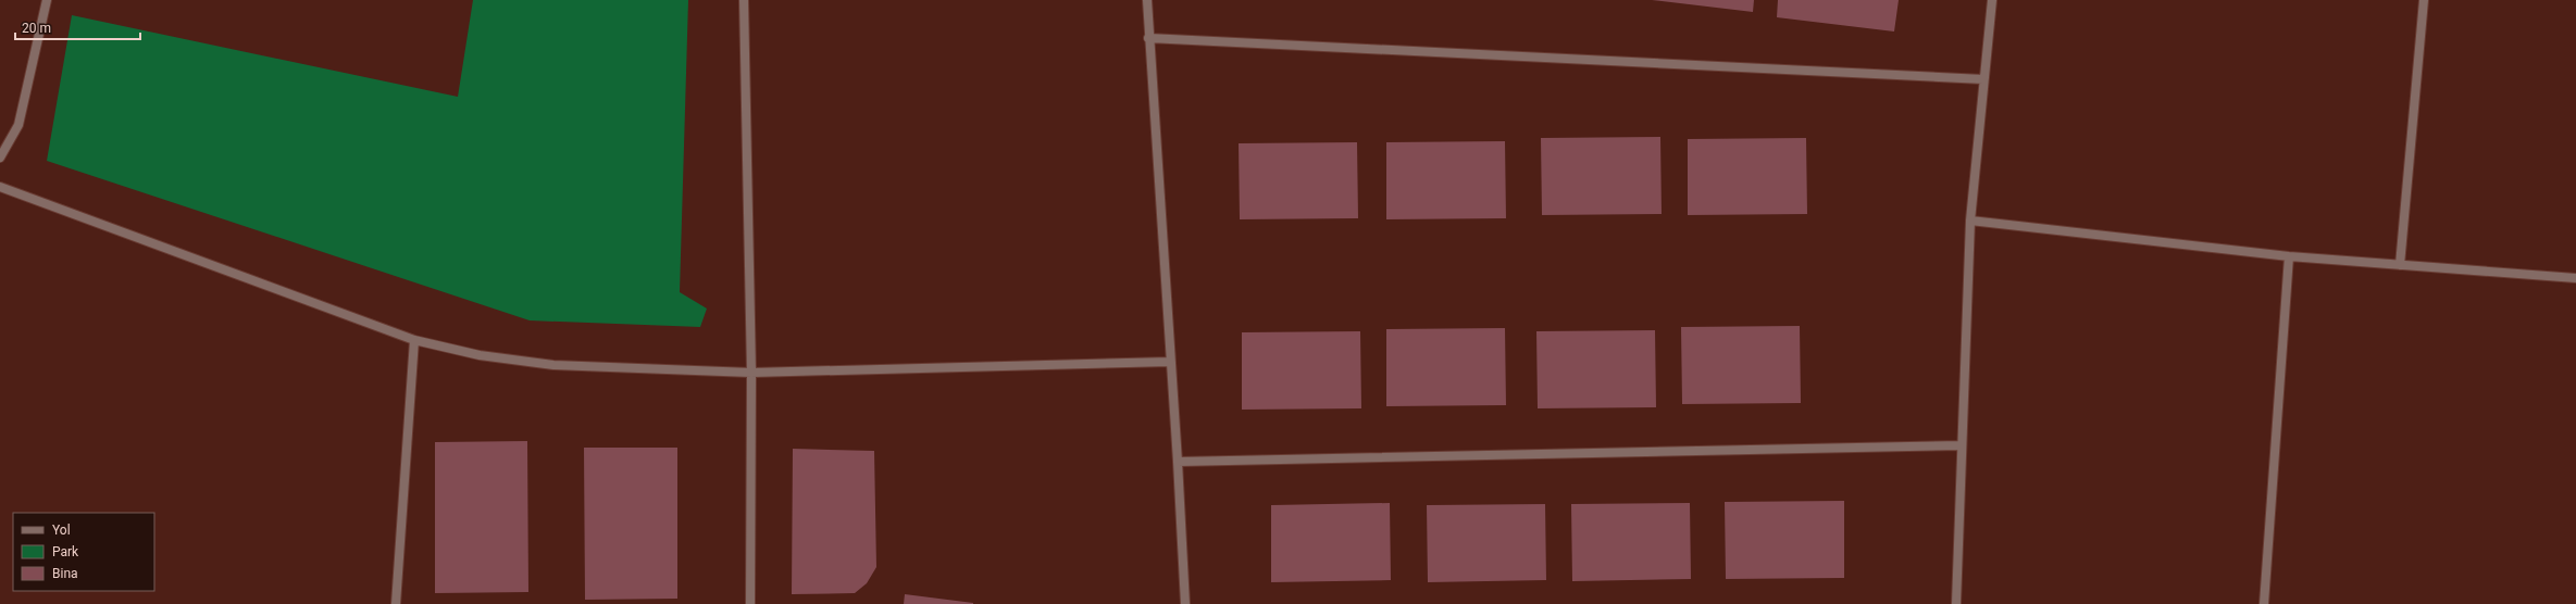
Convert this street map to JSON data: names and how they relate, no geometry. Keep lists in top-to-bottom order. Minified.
{"legend":["Yol","Park","Bina"],"scale_bar":"20 m"}
